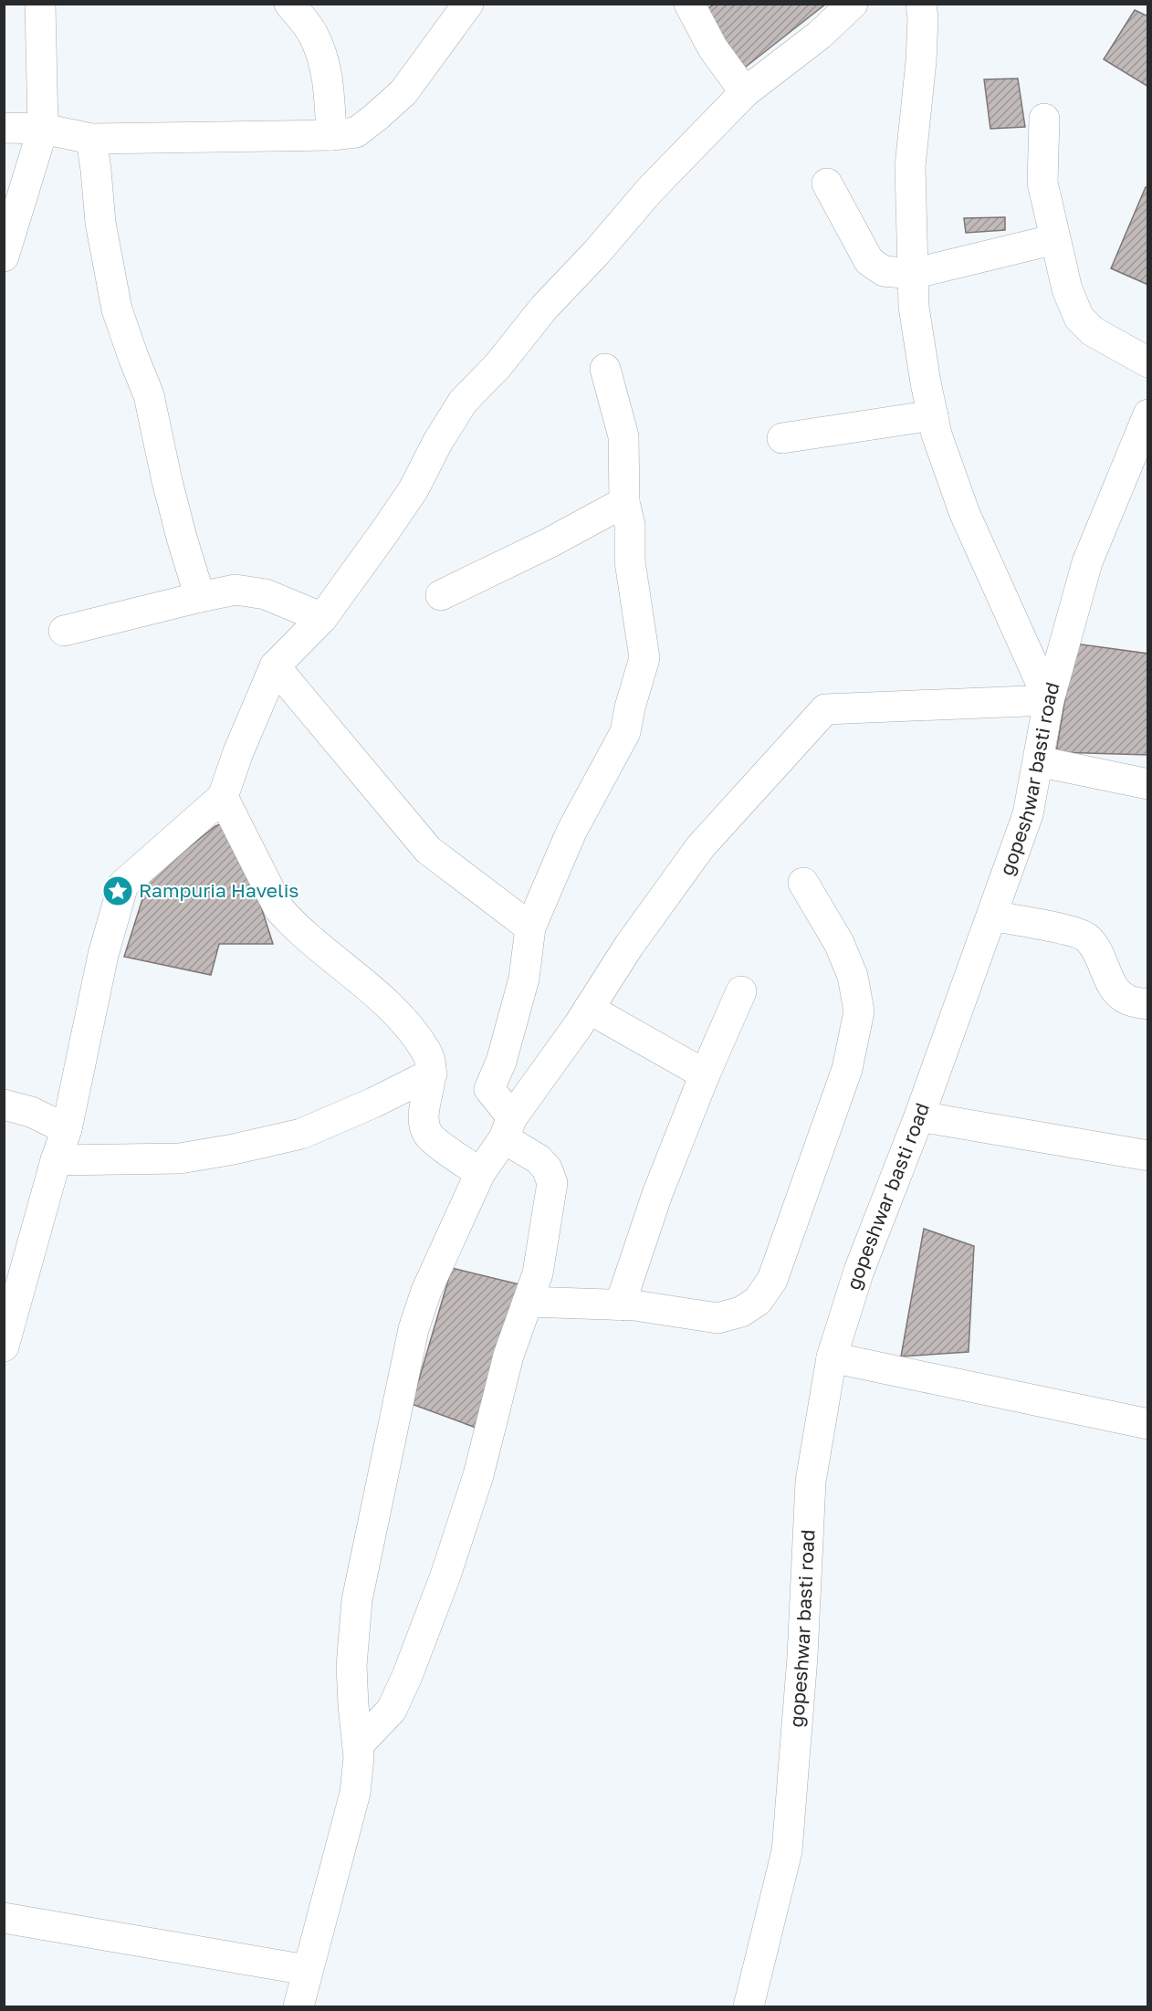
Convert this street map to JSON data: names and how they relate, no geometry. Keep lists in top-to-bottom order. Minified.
{"streets":{"street":["gopeshwar basti road"]},"places":{"place":["Rampuria Havelis"]}}
